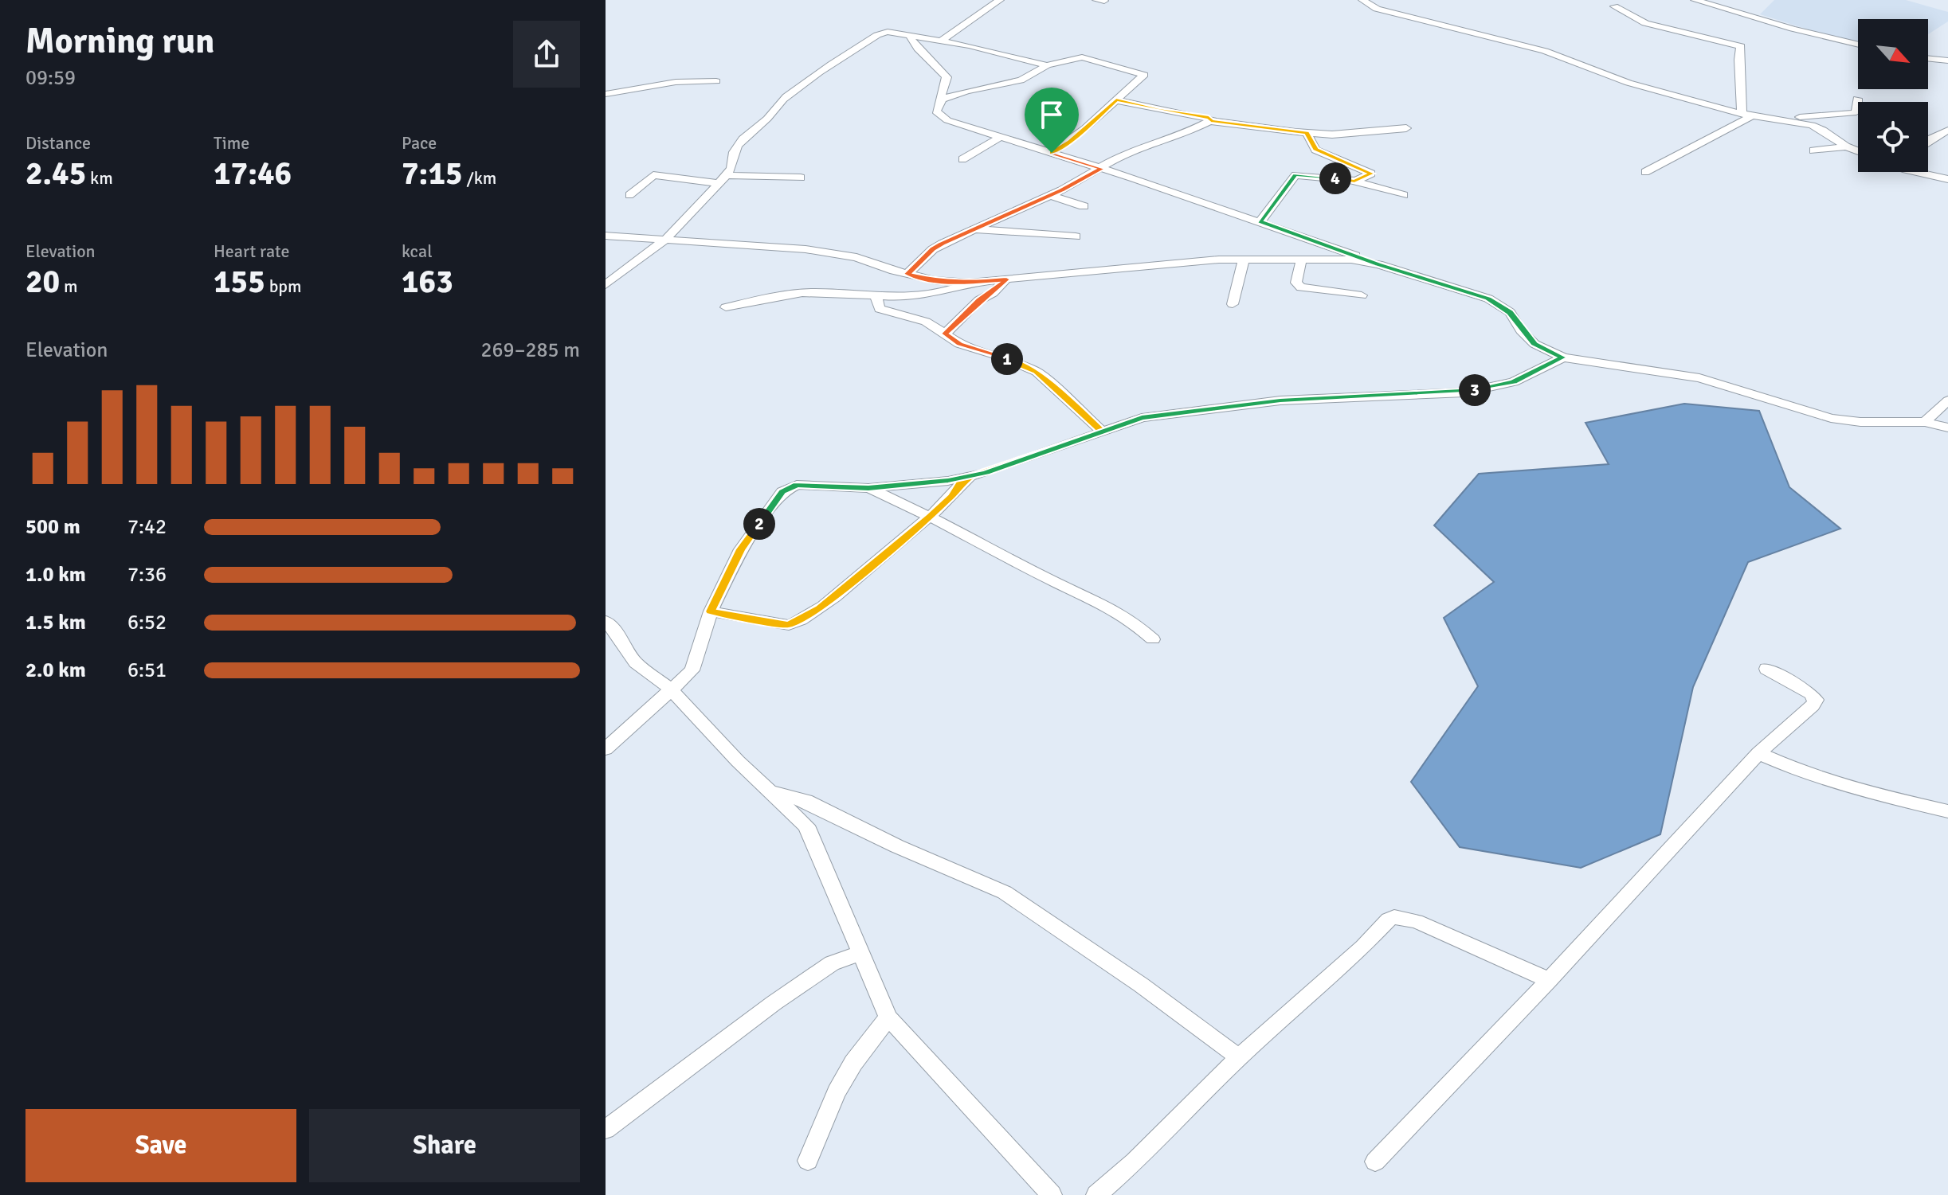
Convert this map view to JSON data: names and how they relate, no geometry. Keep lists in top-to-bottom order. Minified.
{"north":"bottom right","page":{"heading":["Morning run","09:59"],"stats":[["Distance","2.45 km"],["Time","17:46"],["Pace","7:15 /km"],["Elevation","20 m"],["Heart rate","155 bpm"],["kcal","163"]],"pins":["4","1","3","2"],"chart":["Elevation","269–285 m"],"list":[{"name":"500 m","note":"7:42"},{"name":"1.0 km","note":"7:36"},{"name":"1.5 km","note":"6:52"},{"name":"2.0 km","note":"6:51"}],"buttons":["Save","Share"]}}
